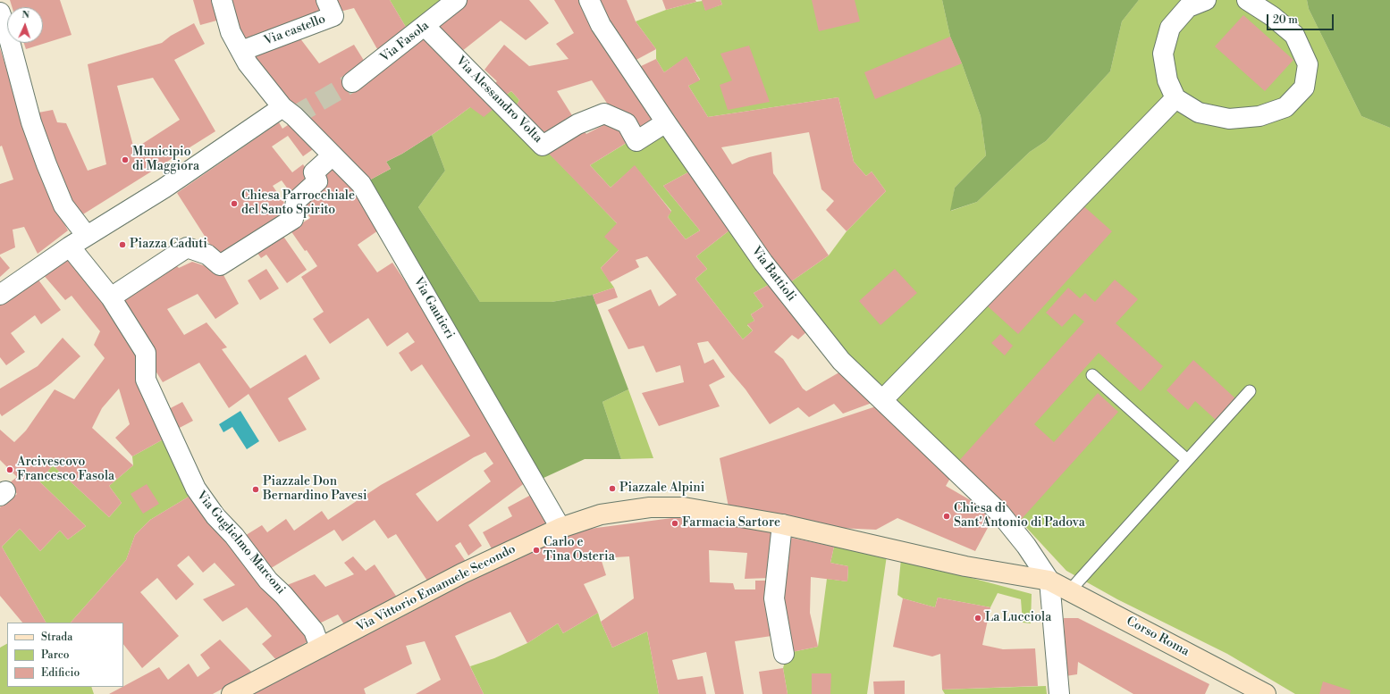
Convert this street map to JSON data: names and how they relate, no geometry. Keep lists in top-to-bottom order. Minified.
{"streets":{"street":["Via castello","Via Fasola","Via Alessandro Volta","Via Battioli","Via Gautieri","Via Guglielmo Marconi","Via Vittorio Emanuele Secondo","Corso Roma"]},"crossings":[["Via castello","Via Gautieri"],["Via Fasola","Via Alessandro Volta"],["Via Alessandro Volta","Via Battioli"],["Via Battioli","Via Vittorio Emanuele Secondo"],["Via Battioli","Corso Roma"],["Via Gautieri","Via Vittorio Emanuele Secondo"],["Via Guglielmo Marconi","Via Vittorio Emanuele Secondo"],["Via Vittorio Emanuele Secondo","Corso Roma"]],"places":["Municipio di Maggiora","Chiesa Parrocchiale del Santo Spirito","Piazza Caduti","Arcivescovo Francesco Fasola","Piazzale Alpini","Piazzale Don Bernardino Pavesi","Chiesa di Sant'Antonio di Padova","Farmacia Sartore","Carlo e Tina Osteria","La Lucciola"],"legend":["Strada","Parco","Edificio"],"scale_bar":"20 m","north":"top"}
